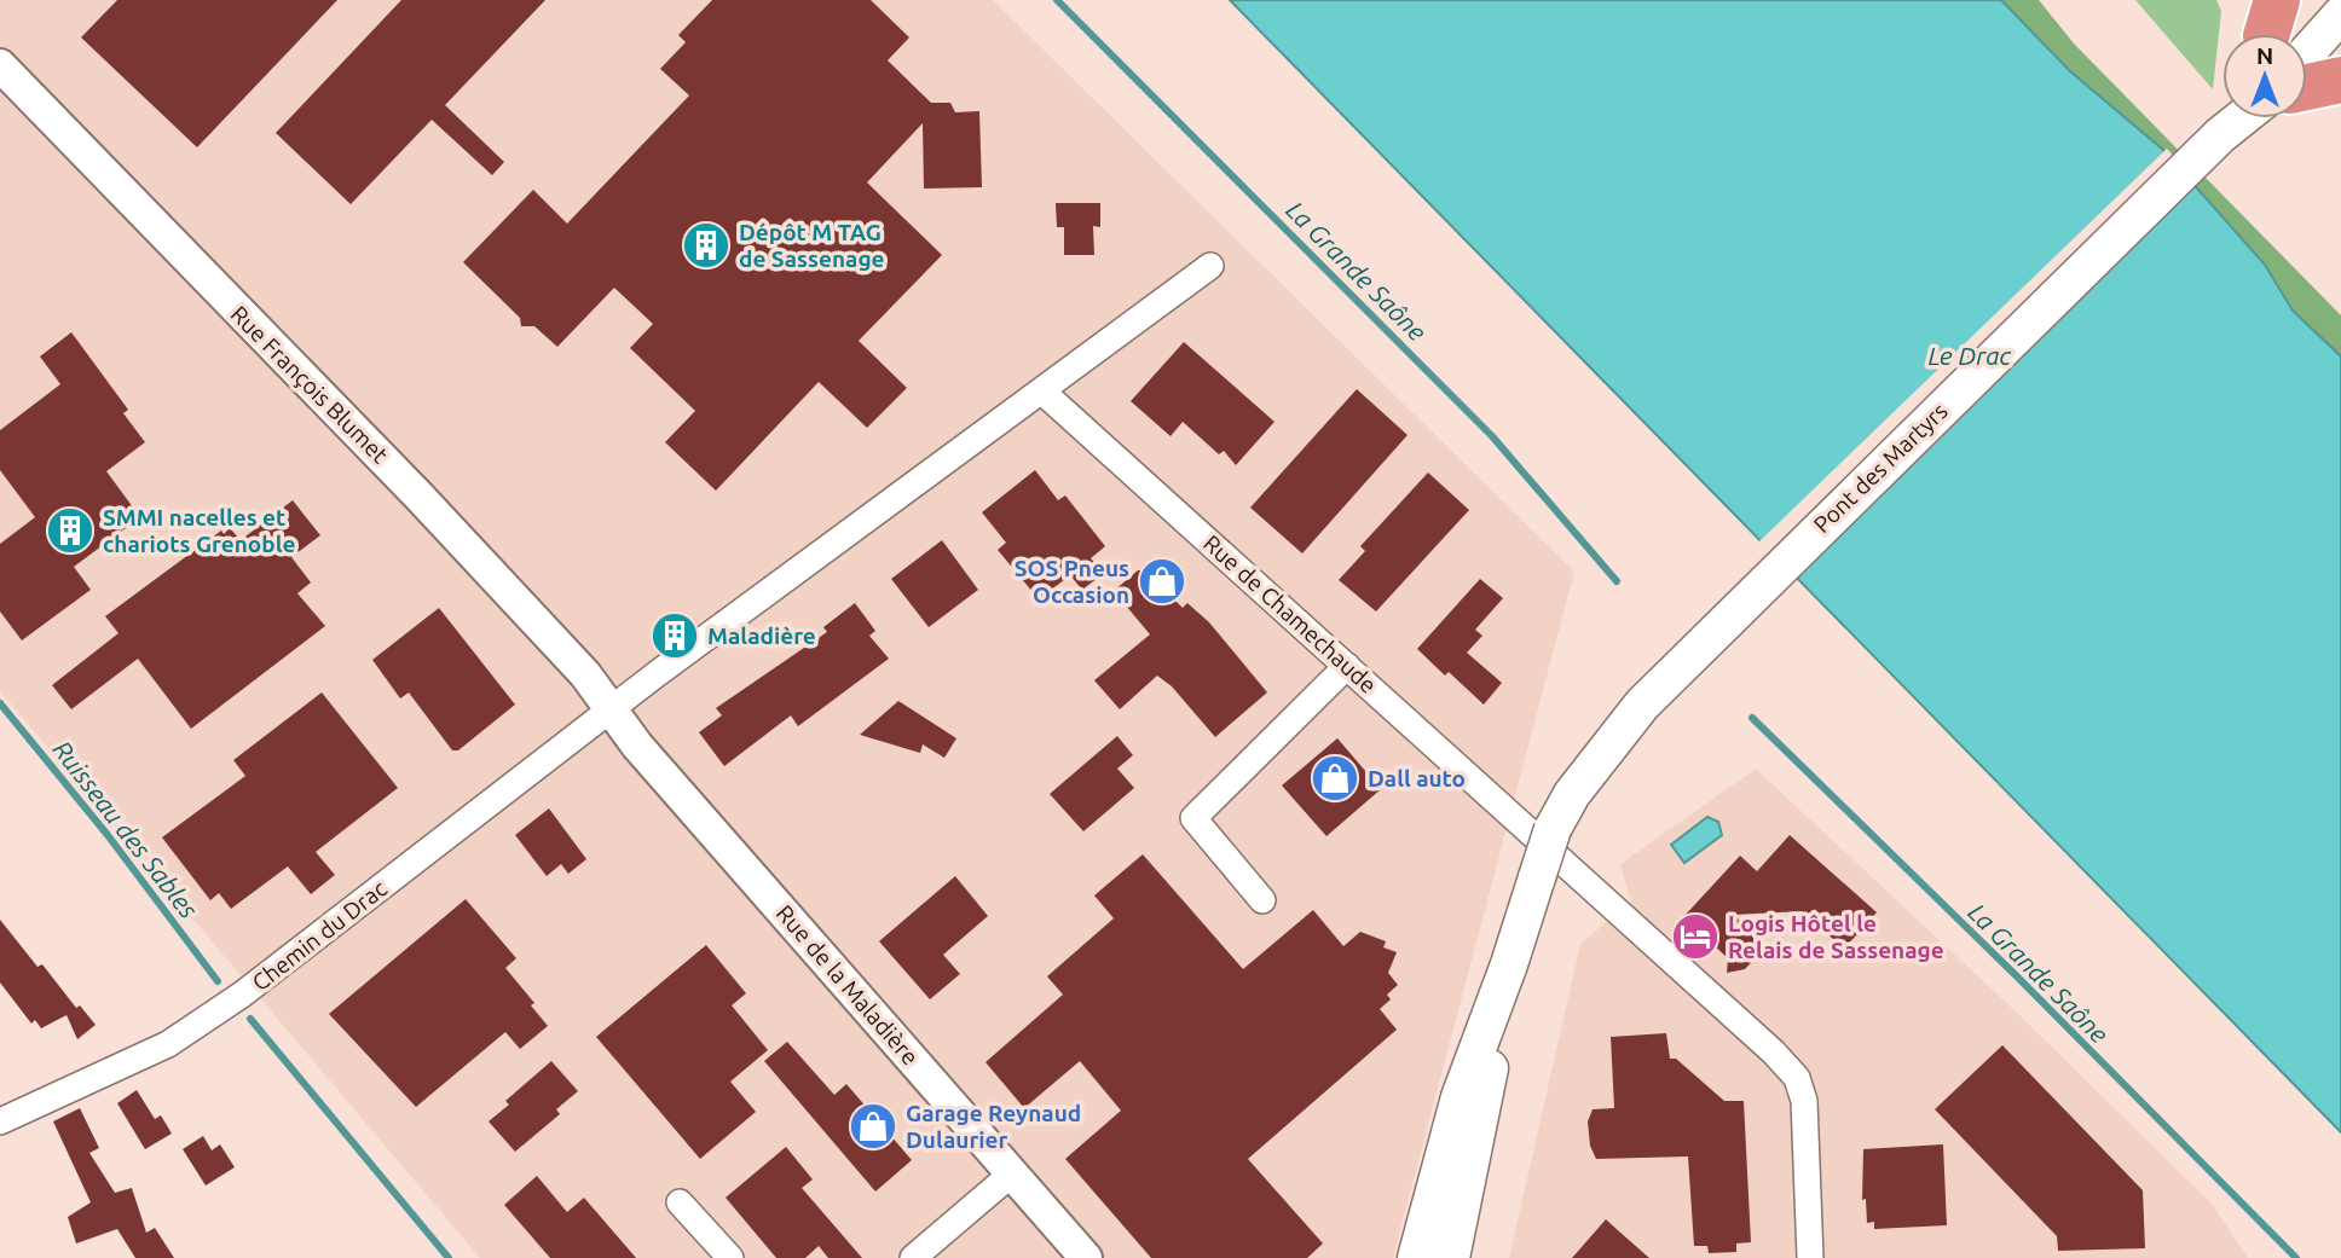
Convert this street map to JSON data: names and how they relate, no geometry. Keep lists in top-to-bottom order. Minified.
{"streets":{"main road":["Pont des Martyrs"],"street":["Rue François Blumet","Rue de Chamechaude","Chemin du Drac","Rue de la Maladière"]},"crossings":[["Rue François Blumet","Chemin du Drac"],["Rue François Blumet","Rue de la Maladière"],["Chemin du Drac","Rue de la Maladière"]],"water":["La Grande Saône","Le Drac","Ruisseau des Sables"],"places":{"building":["Dépôt M TAG de Sassenage","SMMI nacelles et chariots Grenoble","Maladière"],"shop":["SOS Pneus Occasion","Dall auto","Garage Reynaud Dulaurier"],"hotel":["Logis Hôtel le Relais de Sassenage"]},"north":"top"}
